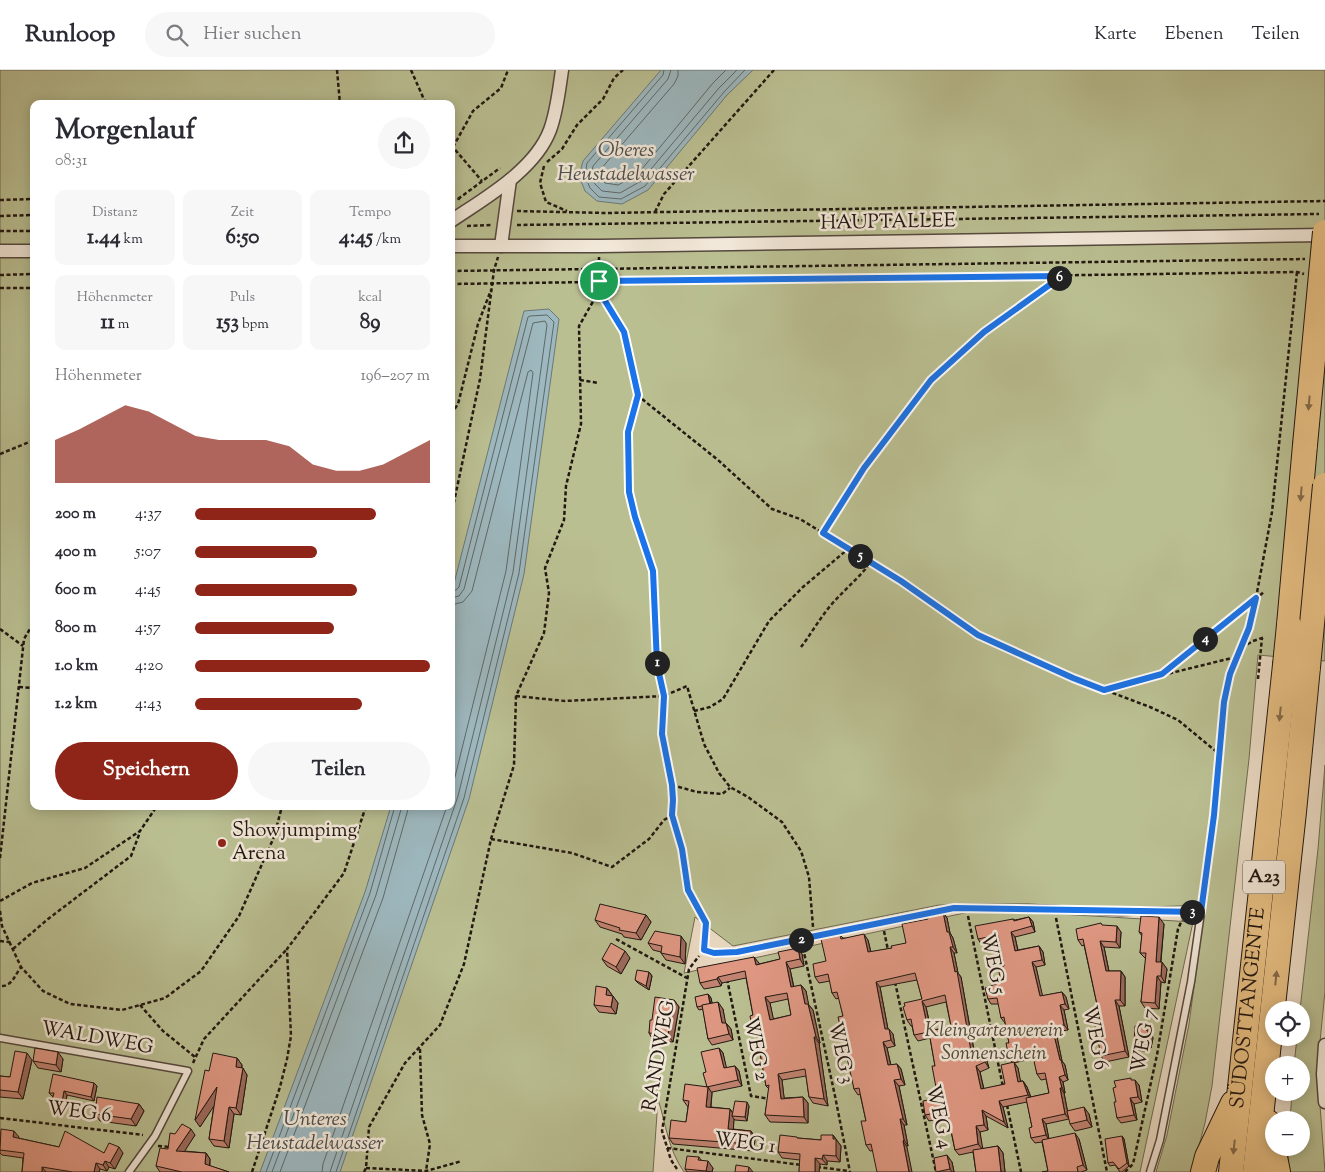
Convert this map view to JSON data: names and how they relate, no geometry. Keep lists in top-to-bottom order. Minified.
{"streets":{"highway":["A23","SÜDOSTTANGENTE"],"street":["HAUPTALLEE"],"lane":["WALDWEG"],"path":["WEG 5","WEG 6","WEG 7","WEG 2","WEG 3","RANDWEG","WEG 4","WEG 1"]},"crossings":[["HAUPTALLEE","A23"],["A23","SÜDOSTTANGENTE"],["WEG 3","WEG 1"],["RANDWEG","WEG 1"]],"water":["Oberes Heustadelwasser","Unteres Heustadelwasser"],"parks":["Kleingartenverein Sonnenschein"],"places":["Showjumpimg Arena"],"page":{"header":"Runloop","search":"Hier suchen","nav":["Karte","Ebenen","Teilen"],"heading":["Morgenlauf","08:31"],"stats":[["Distanz","1.44 km"],["Zeit","6:50"],["Tempo","4:45 /km"],["Höhenmeter","11 m"],["Puls","153 bpm"],["kcal","89"]],"pins":["6","5","4","1","3","2"],"chart":["Höhenmeter","196–207 m"],"list":[{"name":"200 m","note":"4:37"},{"name":"400 m","note":"5:07"},{"name":"600 m","note":"4:45"},{"name":"800 m","note":"4:57"},{"name":"1.0 km","note":"4:20"},{"name":"1.2 km","note":"4:43"}],"buttons":["Speichern","Teilen"],"map_buttons":["+","−"]}}
